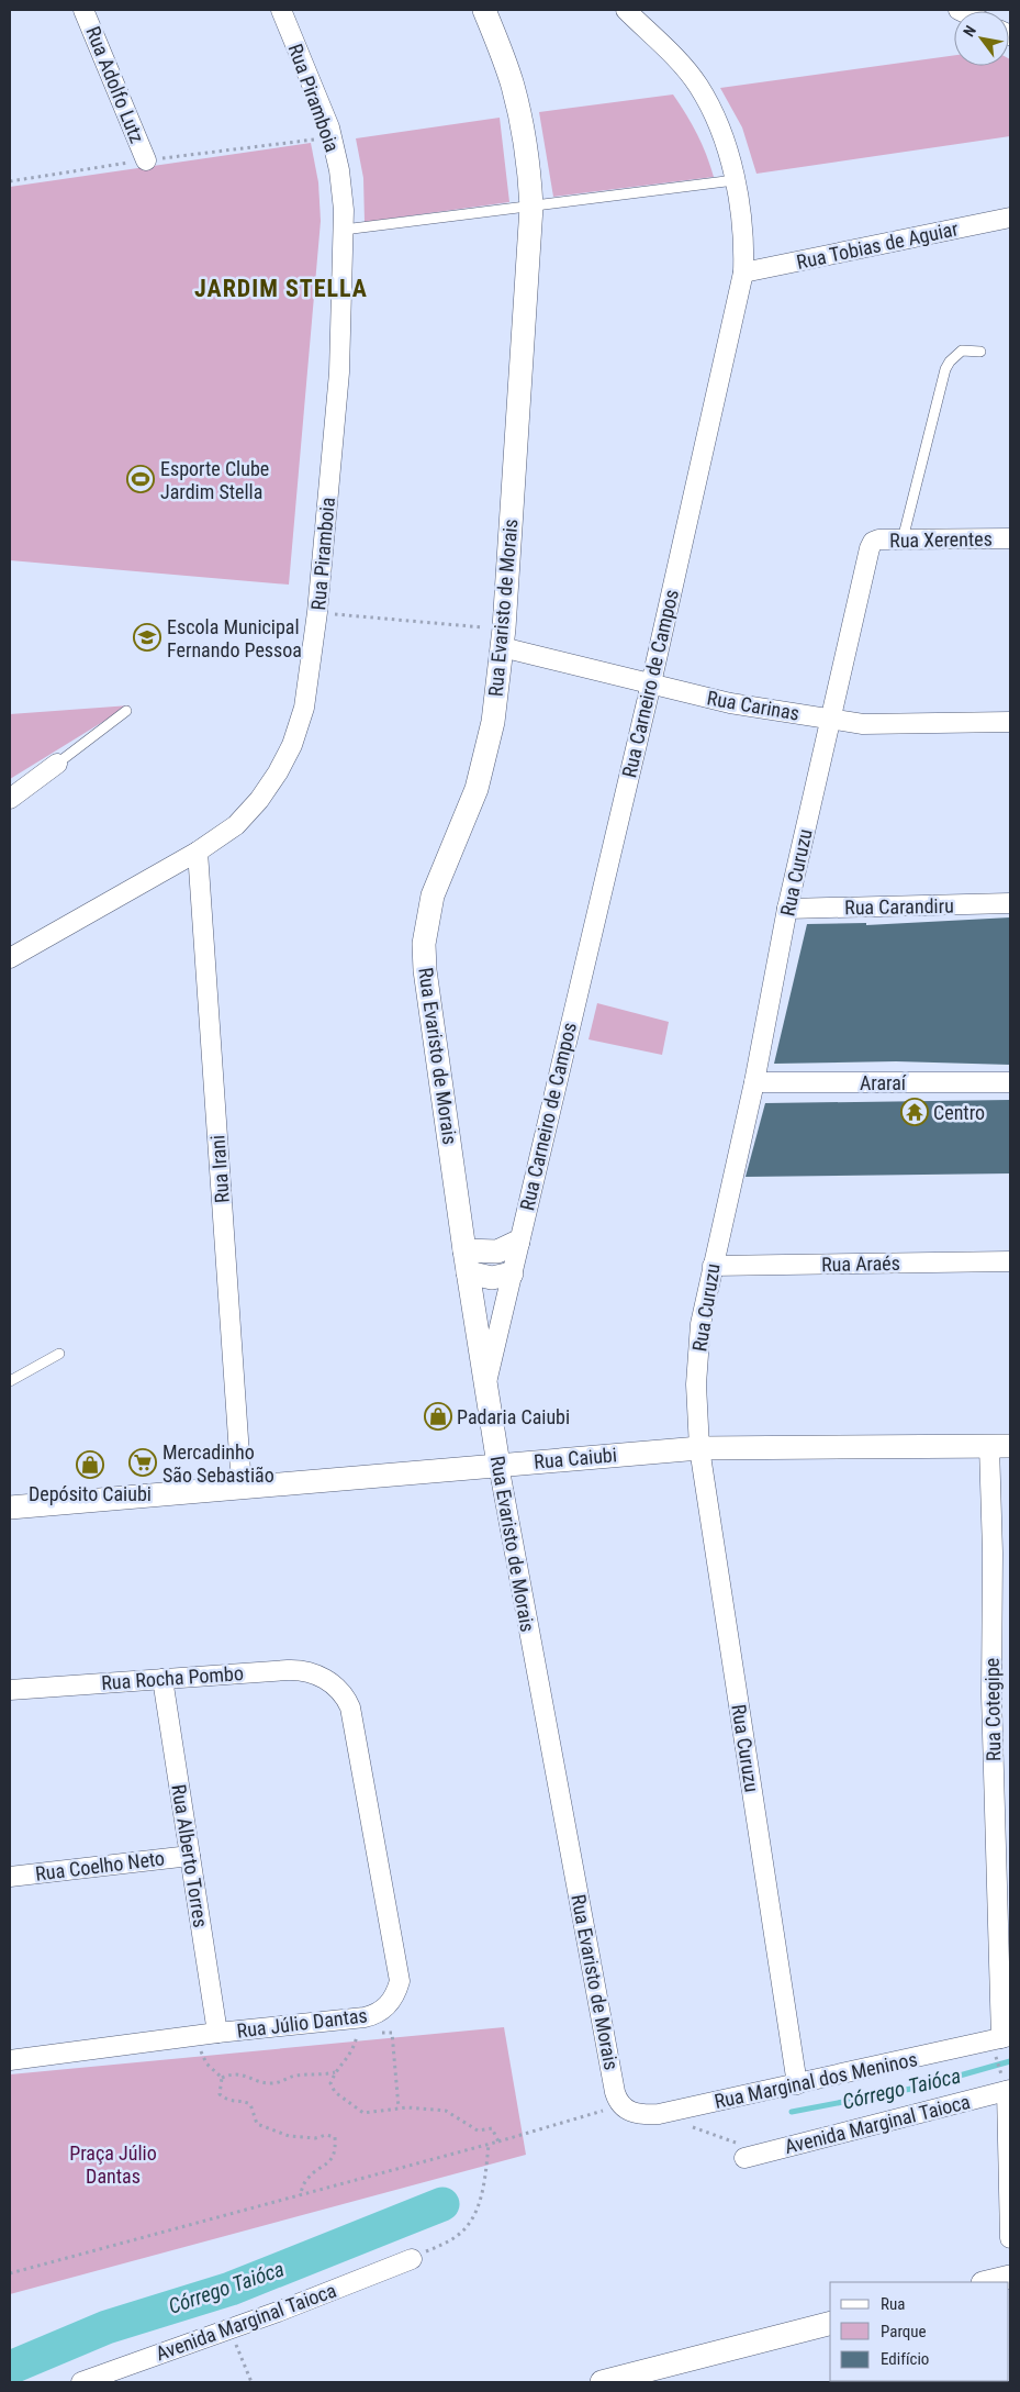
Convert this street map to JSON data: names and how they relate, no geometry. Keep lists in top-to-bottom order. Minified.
{"streets":{"street":["Rua Adolfo Lutz","Rua Piramboia","Rua Tobias de Aguiar","Rua Xerentes","Rua Evaristo de Morais","Rua Carneiro de Campos","Rua Carinas","Rua Curuzu","Rua Carandiru","Araraí","Rua Irani","Rua Araés","Rua Caiubi","Rua Rocha Pombo","Rua Cotegipe","Rua Alberto Torres","Rua Coelho Neto","Rua Júlio Dantas","Rua Marginal dos Meninos","Avenida Marginal Taioca"]},"crossings":[["Rua Piramboia","Rua Irani"],["Rua Tobias de Aguiar","Rua Carneiro de Campos"],["Rua Xerentes","Rua Curuzu"],["Rua Evaristo de Morais","Rua Carneiro de Campos"],["Rua Evaristo de Morais","Rua Carinas"],["Rua Evaristo de Morais","Rua Caiubi"],["Rua Evaristo de Morais","Rua Marginal dos Meninos"],["Rua Carneiro de Campos","Rua Carinas"],["Rua Carinas","Rua Curuzu"],["Rua Curuzu","Rua Carandiru"],["Rua Curuzu","Araraí"],["Rua Curuzu","Rua Araés"],["Rua Curuzu","Rua Caiubi"],["Rua Curuzu","Rua Marginal dos Meninos"],["Rua Irani","Rua Caiubi"],["Rua Caiubi","Rua Cotegipe"],["Rua Rocha Pombo","Rua Alberto Torres"],["Rua Rocha Pombo","Rua Júlio Dantas"],["Rua Cotegipe","Rua Marginal dos Meninos"],["Rua Alberto Torres","Rua Coelho Neto"],["Rua Alberto Torres","Rua Júlio Dantas"]],"districts":["JARDIM STELLA"],"water":["Córrego Taióca"],"parks":["Praça Júlio Dantas"],"places":{"sports":["Esporte Clube Jardim Stella"],"school or university":["Escola Municipal Fernando Pessoa"],"temple":["Centro"],"shop":["Padaria Caiubi","Depósito Caiubi"],"supermarket":["Mercadinho São Sebastião"]},"legend":["Rua","Parque","Edifício"],"north":"top left"}
